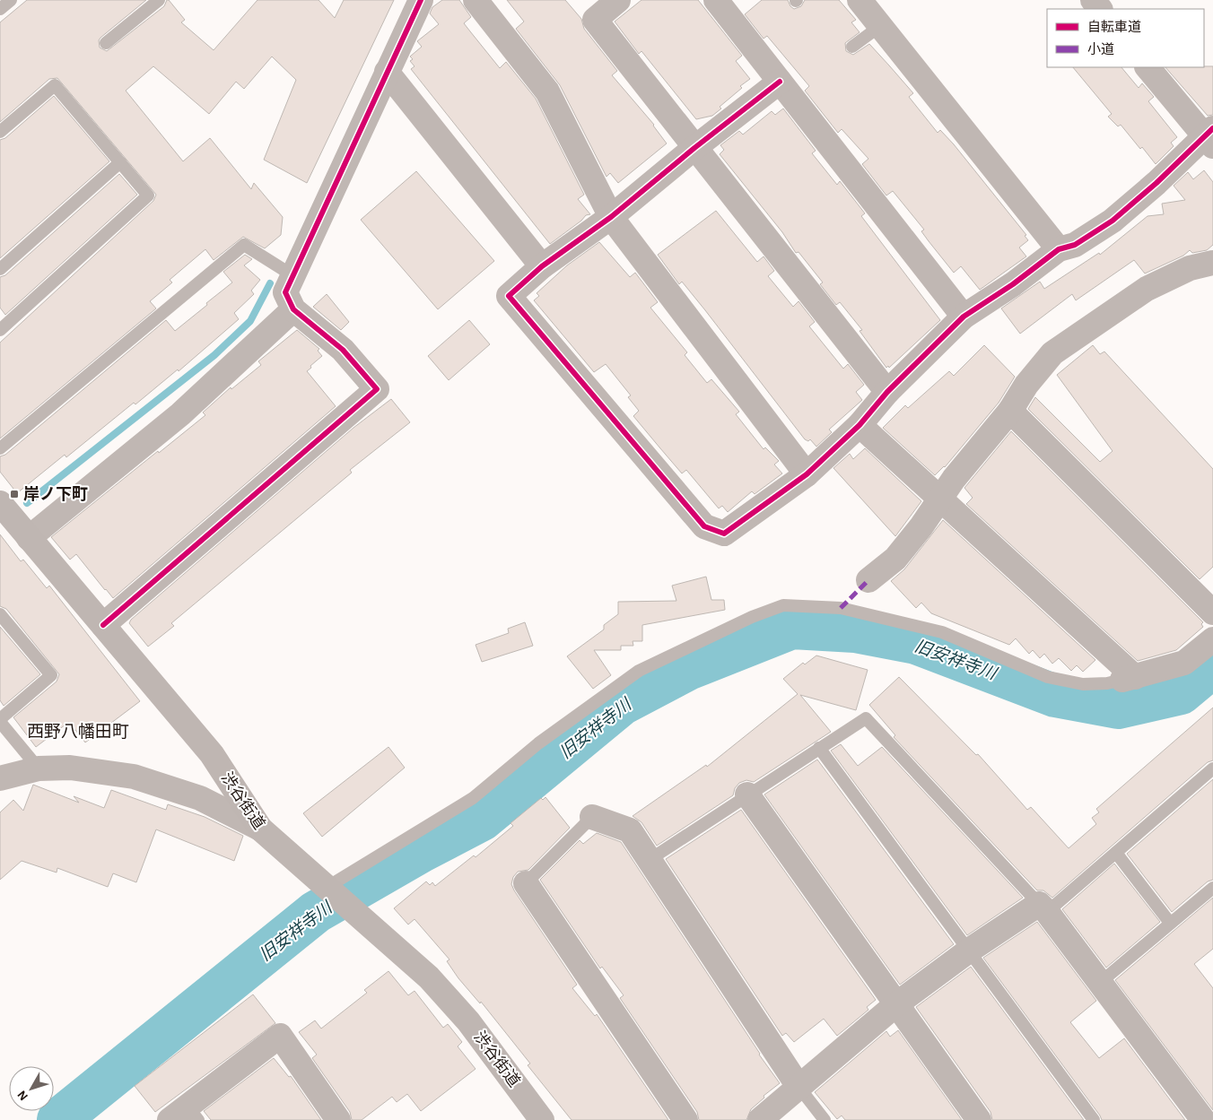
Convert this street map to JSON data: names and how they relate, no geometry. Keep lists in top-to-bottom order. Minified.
{"streets":{"main road":["渋谷街道"]},"districts":["西野八幡田町"],"water":["旧安祥寺川"],"places":{"transit":["岸ノ下町"]},"legend":["自転車道","小道"],"north":"bottom left"}
